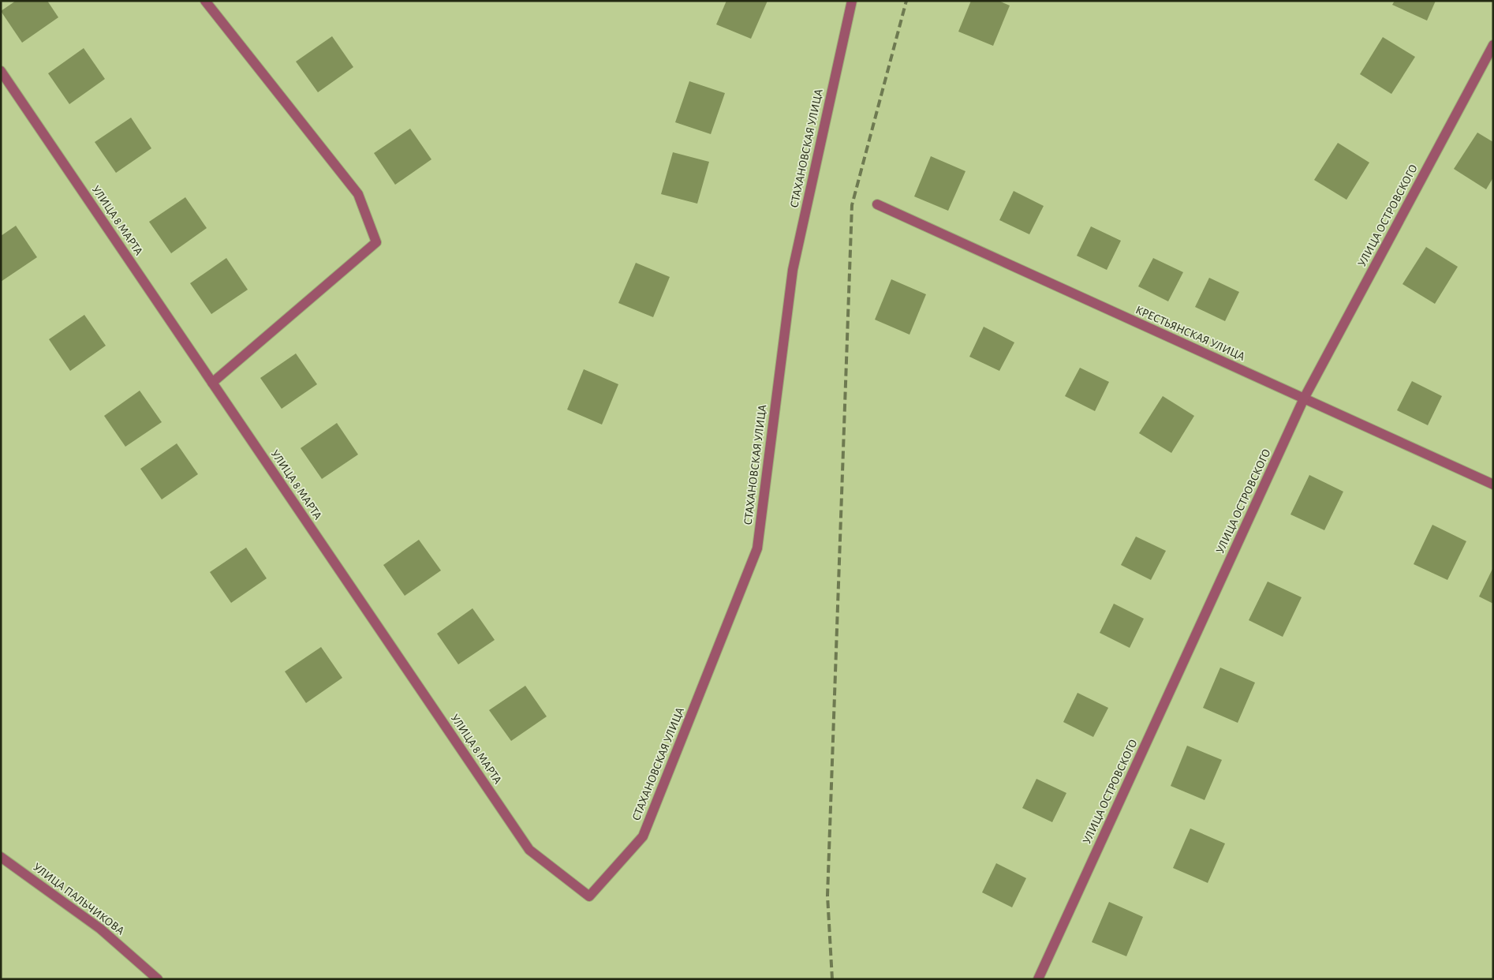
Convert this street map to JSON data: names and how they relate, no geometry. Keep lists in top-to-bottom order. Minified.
{"streets":{"street":["СТАХАНОВСКАЯ УЛИЦА","УЛИЦА ОСТРОВСКОГО","УЛИЦА 8 МАРТА","КРЕСТЬЯНСКАЯ УЛИЦА","УЛИЦА ПАЛЬЧИКОВА"]},"crossings":[["СТАХАНОВСКАЯ УЛИЦА","УЛИЦА 8 МАРТА"],["УЛИЦА ОСТРОВСКОГО","КРЕСТЬЯНСКАЯ УЛИЦА"]]}
